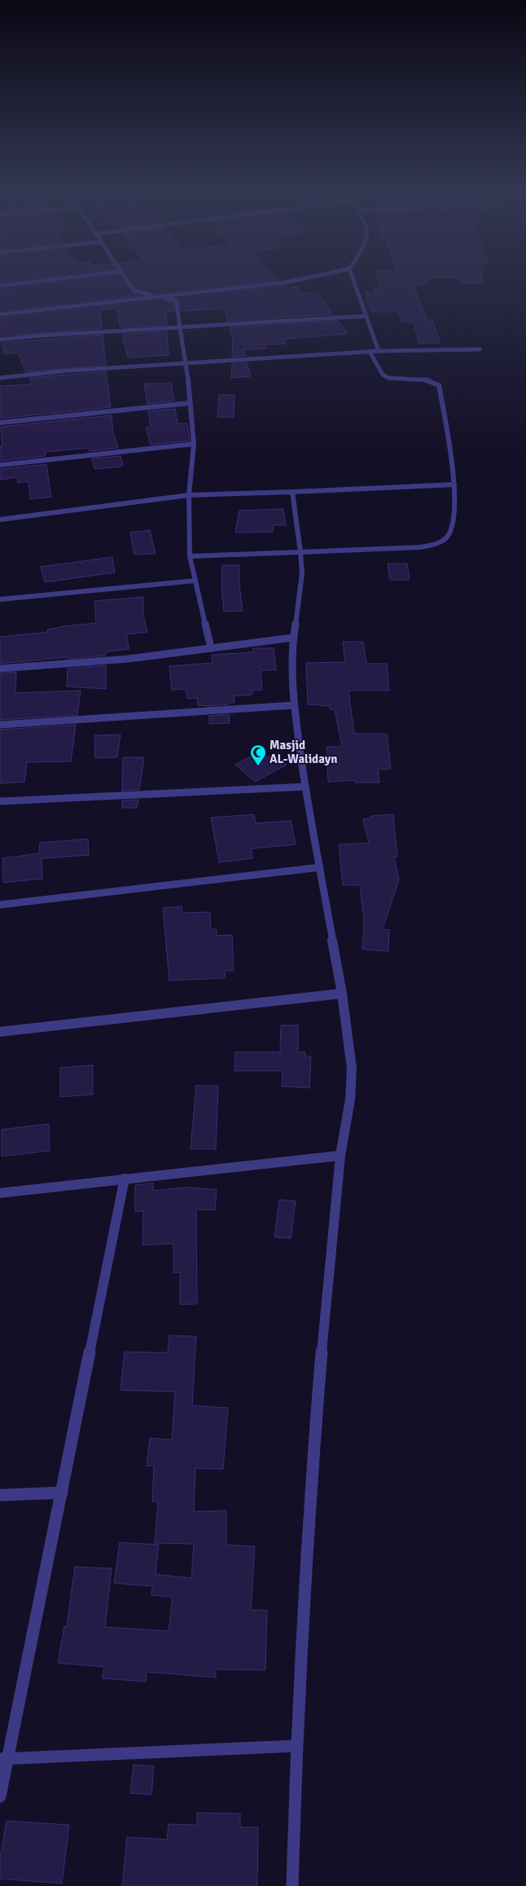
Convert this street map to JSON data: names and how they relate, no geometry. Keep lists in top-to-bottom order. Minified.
{"places":{"mosque":["Masjid AL-Walidayn"]}}
